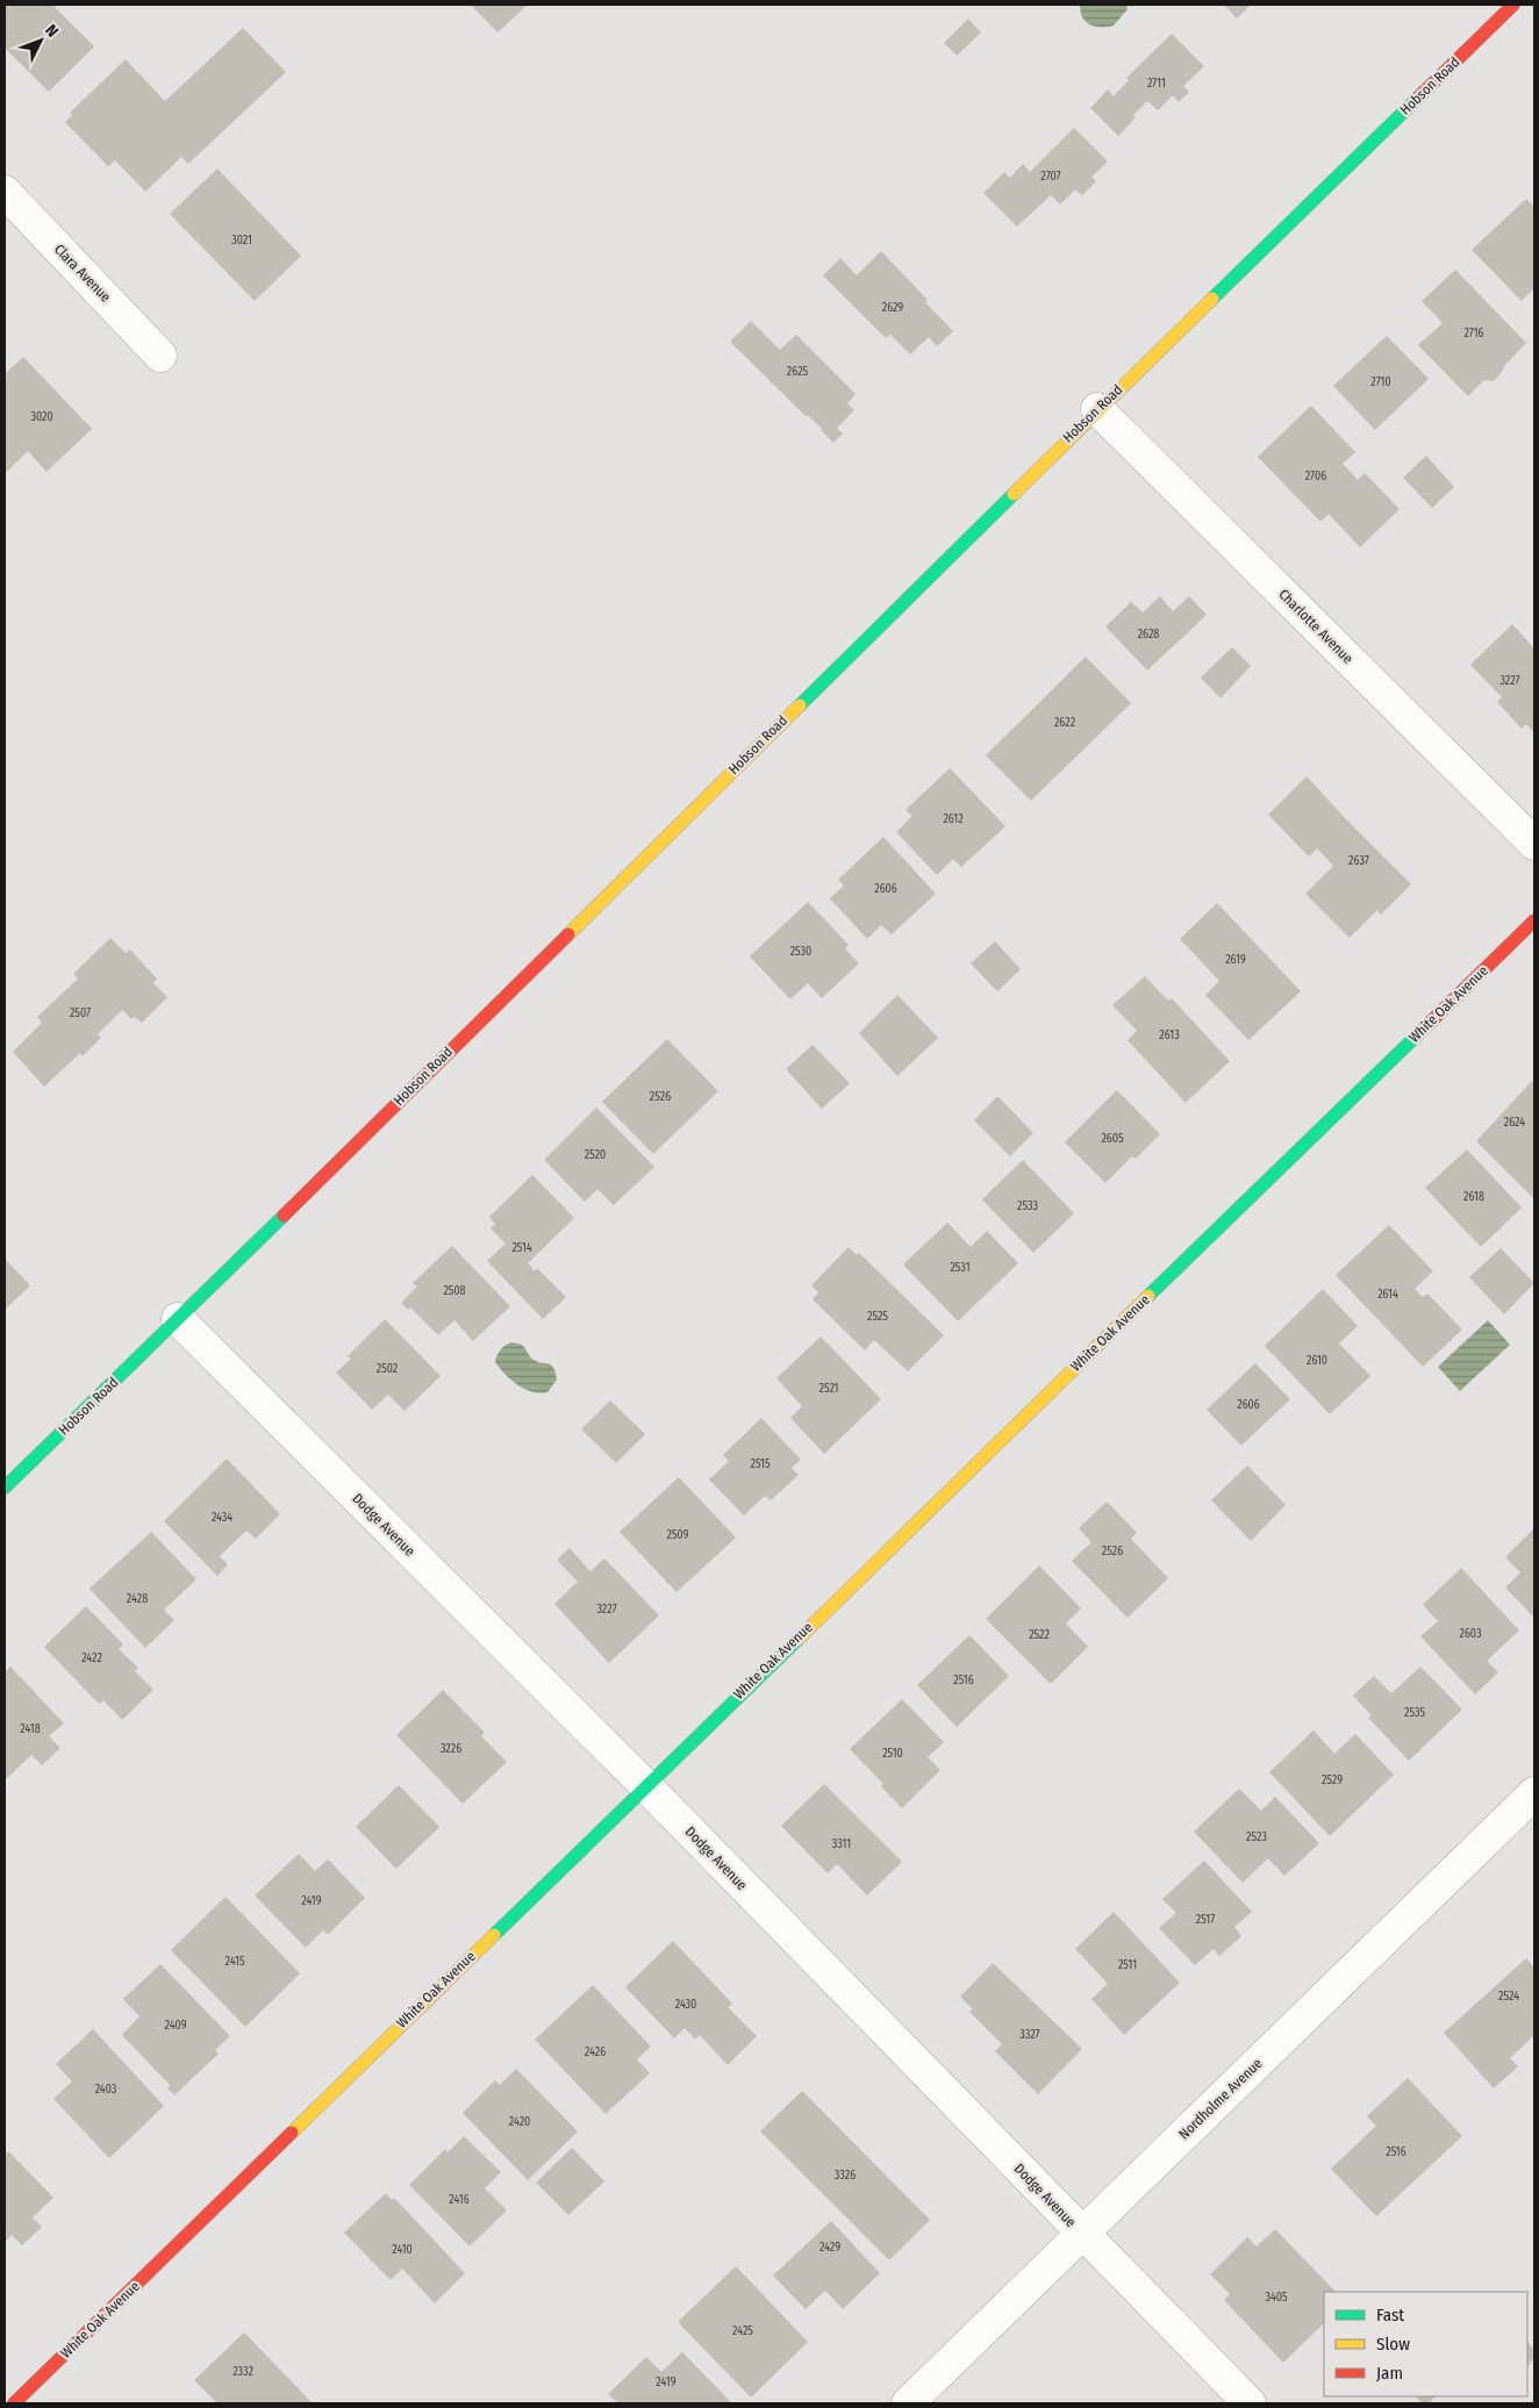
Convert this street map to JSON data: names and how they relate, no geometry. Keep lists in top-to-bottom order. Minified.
{"streets":{"street":["Hobson Road","Clara Avenue","Charlotte Avenue","White Oak Avenue","Dodge Avenue","Nordholme Avenue"]},"crossings":[["Hobson Road","Charlotte Avenue"],["Hobson Road","Dodge Avenue"],["White Oak Avenue","Dodge Avenue"],["Dodge Avenue","Nordholme Avenue"]],"house_numbers":["2711","2707","3021","2629","2716","2625","2710","3020","2706","2628","3227","2622","2612","2637","2606","2530","2619","2507","2613","2526","2624","2605","2520","2618","2533","2514","2531","2508","2614","2525","2610","2502","2521","2606","2515","2434","2509","2526","2428","3227","2603","2522","2422","2516","2535","2418","3226","2510","2529","2523","3311","2419","2517","2415","2511","2524","2430","2409","3327","2426","2403","2420","2516","3326","2416","2429","2410","3405","2425","2332","2419"],"legend":["Fast","Slow","Jam"],"north":"top right"}
